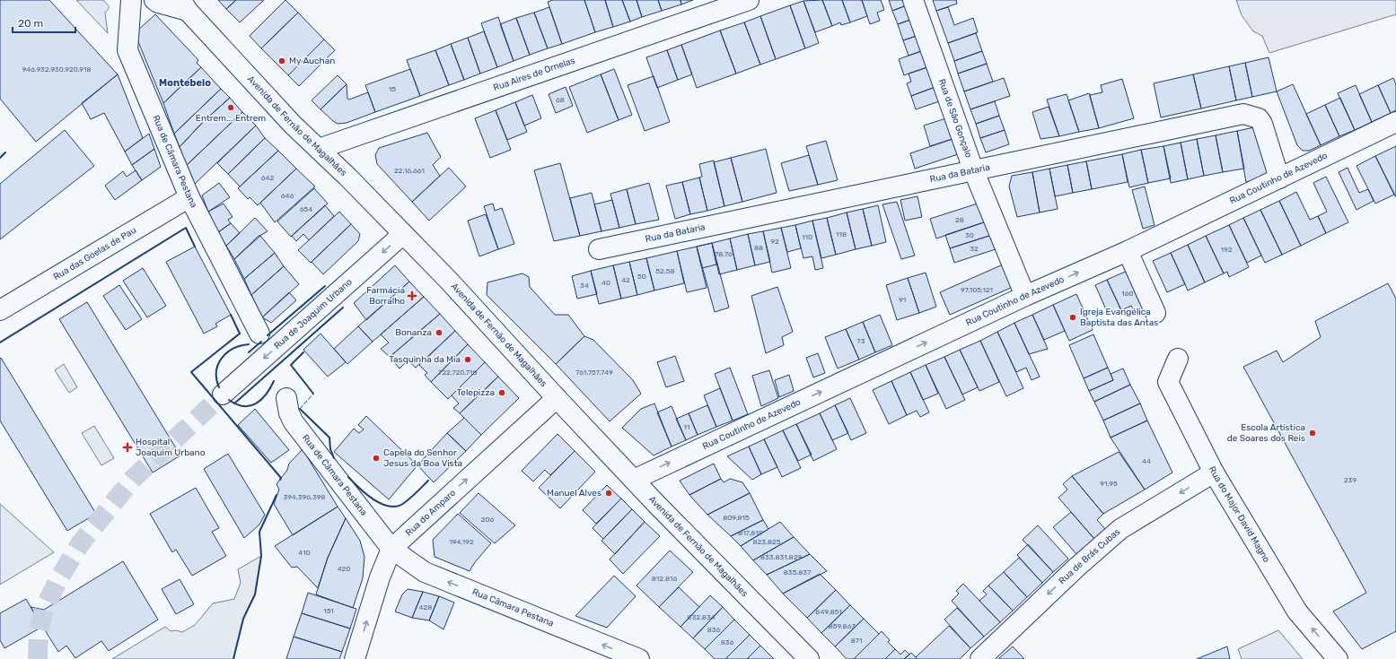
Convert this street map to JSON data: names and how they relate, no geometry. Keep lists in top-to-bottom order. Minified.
{"streets":{"street":["Rua Aires de Ornelas","Rua de São Gonçalo","Avenida de Fernão de Magalhães","Rua de Câmara Pestana","Rua da Bataria","Rua Coutinho de Azevedo","Rua das Goelas de Pau","Rua de Joaquim Urbano","Rua do Amparo","Rua do Major David Magno","Rua de Brás Cubas","Rua Câmara Pestana"]},"crossings":[["Rua Aires de Ornelas","Avenida de Fernão de Magalhães"],["Rua de São Gonçalo","Rua da Bataria"],["Rua de São Gonçalo","Rua Coutinho de Azevedo"],["Avenida de Fernão de Magalhães","Rua Coutinho de Azevedo"],["Avenida de Fernão de Magalhães","Rua de Joaquim Urbano"],["Avenida de Fernão de Magalhães","Rua do Amparo"],["Rua de Câmara Pestana","Rua das Goelas de Pau"],["Rua de Câmara Pestana","Rua do Amparo"],["Rua de Câmara Pestana","Rua Câmara Pestana"],["Rua da Bataria","Rua Coutinho de Azevedo"],["Rua do Amparo","Rua Câmara Pestana"],["Rua do Major David Magno","Rua de Brás Cubas"]],"one_way":["Rua Coutinho de Azevedo","Rua de Joaquim Urbano","Rua do Amparo","Rua do Major David Magno","Rua de Brás Cubas","Rua Câmara Pestana"],"districts":["Montebelo"],"places":{"other":["My Auchan","Entrem... Entrem","Igreja Evangélica Baptista das Antas","Bonanza","Tasquinha da Mia","Telepizza","Escola Artística de Soares dos Reis","Capela do Senhor Jesus da Boa Vista","Manuel Alves"],"health":["Farmácia Borralho","Hospital Joaquim Urbano"]},"house_numbers":["946,932,930,920,918","15","68","22,16,661","642","646","654","28","118","30","110","92","88","32","192","78,76","52,58","50","42","40","34","97,105,121","160","91","73","722,720,718","761,757,749","11","44","239","91,95","394,396,398","809,815","206","817,819","194,192","823,825","410","833,831,829","420","835,837","812,816","428","151","849,851","832,834","859,863","836","871","836"],"scale_bar":"20 m"}
